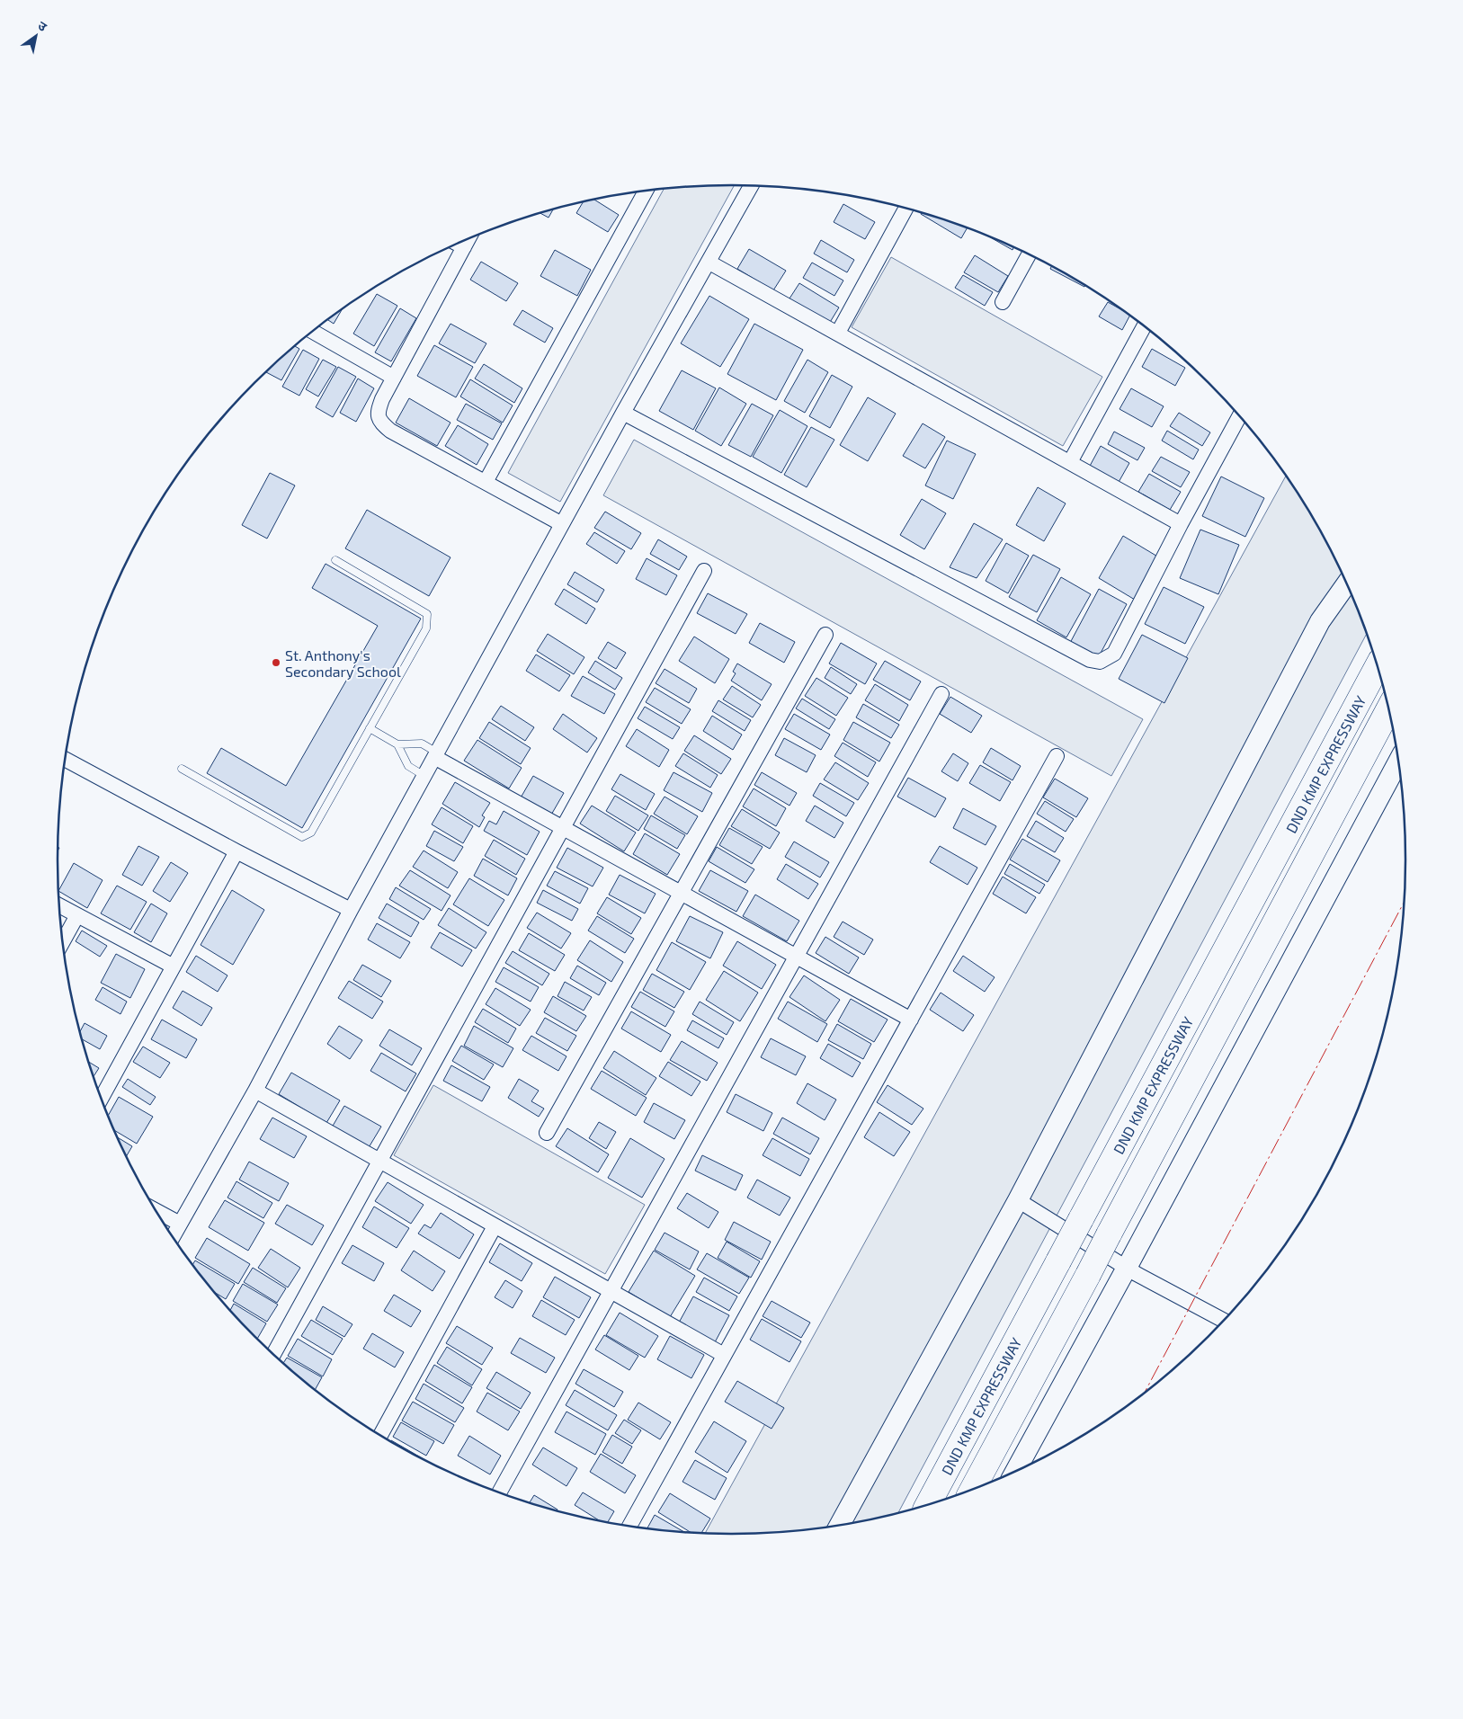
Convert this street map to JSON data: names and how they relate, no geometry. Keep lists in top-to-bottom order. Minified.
{"streets":{"highway":["DND KMP EXPRESSWAY"]},"places":["St. Anthony's Secondary School"],"north":"top right"}
